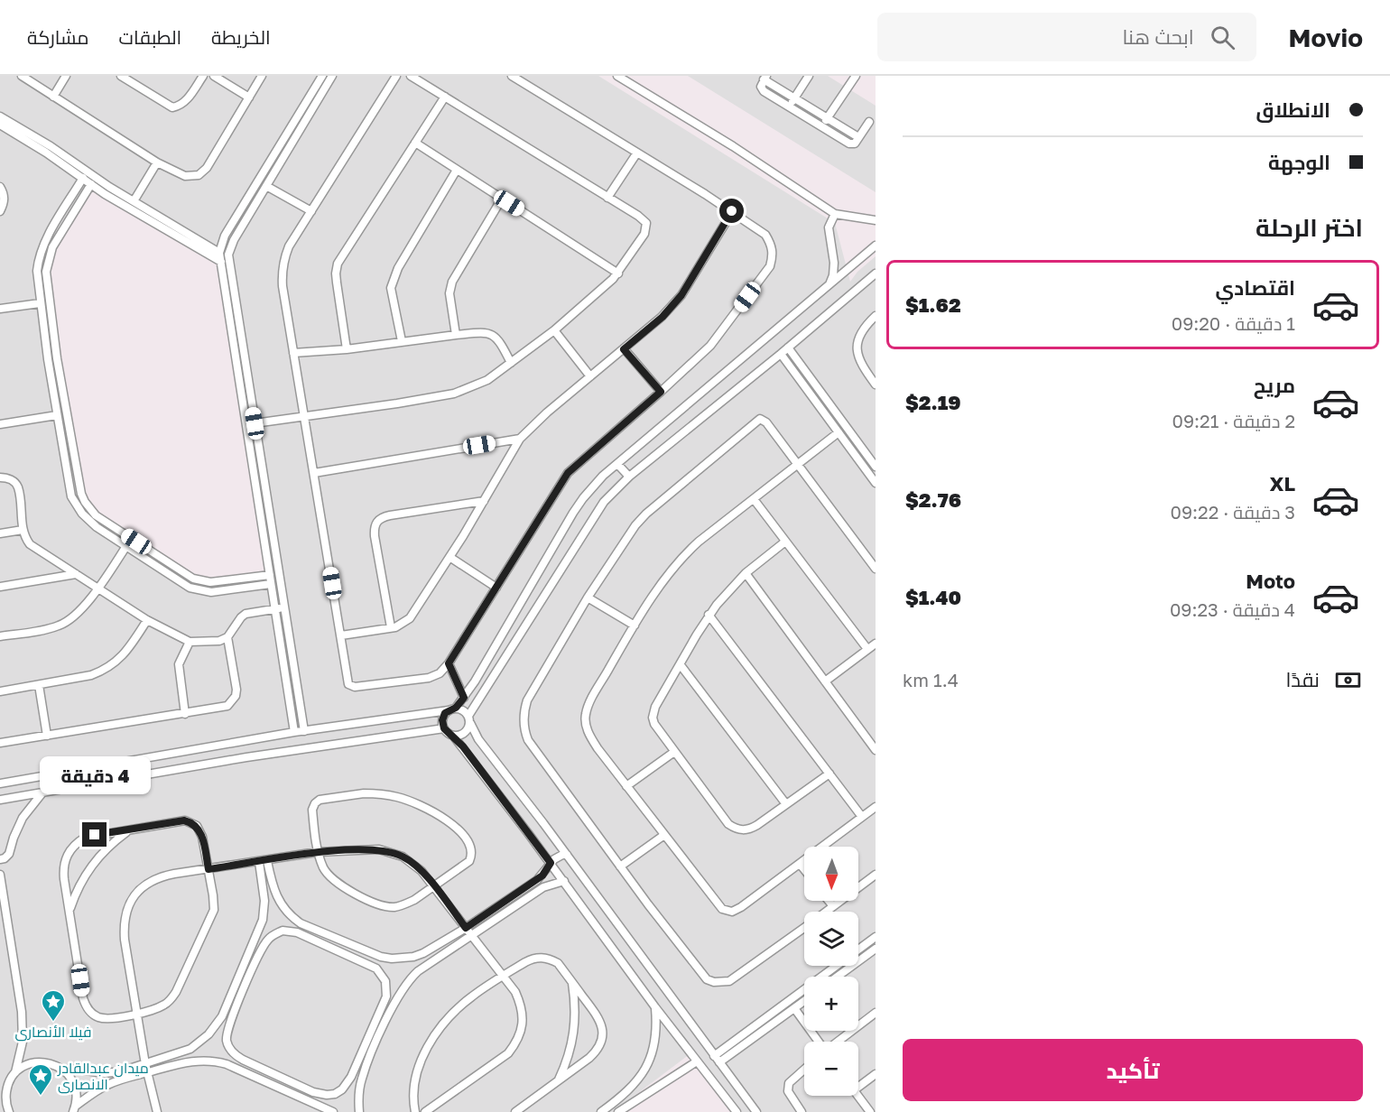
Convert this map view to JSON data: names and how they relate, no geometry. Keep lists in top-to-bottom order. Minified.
{"places":{"place":["فيلا الأنصارى","ميدان عبدالقادر الانصارى"]},"north":"bottom","page":{"header":"Movio","search":"ابحث هنا","nav":["الخريطة","الطبقات","مشاركة"],"banner":["الانطلاق","الوجهة"],"heading":"اختر الرحلة","list":[{"name":"اقتصادي","note":"1 دقيقة · 09:20","value":"$1.62"},{"name":"مريح","note":"2 دقيقة · 09:21","value":"$2.19"},{"name":"XL","note":"3 دقيقة · 09:22","value":"$2.76"},{"name":"Moto","note":"4 دقيقة · 09:23","value":"$1.40"}],"pay":["نقدًا","1.4 km"],"bubble":"4 دقيقة","map_buttons":["+","−"],"buttons":"تأكيد"}}
